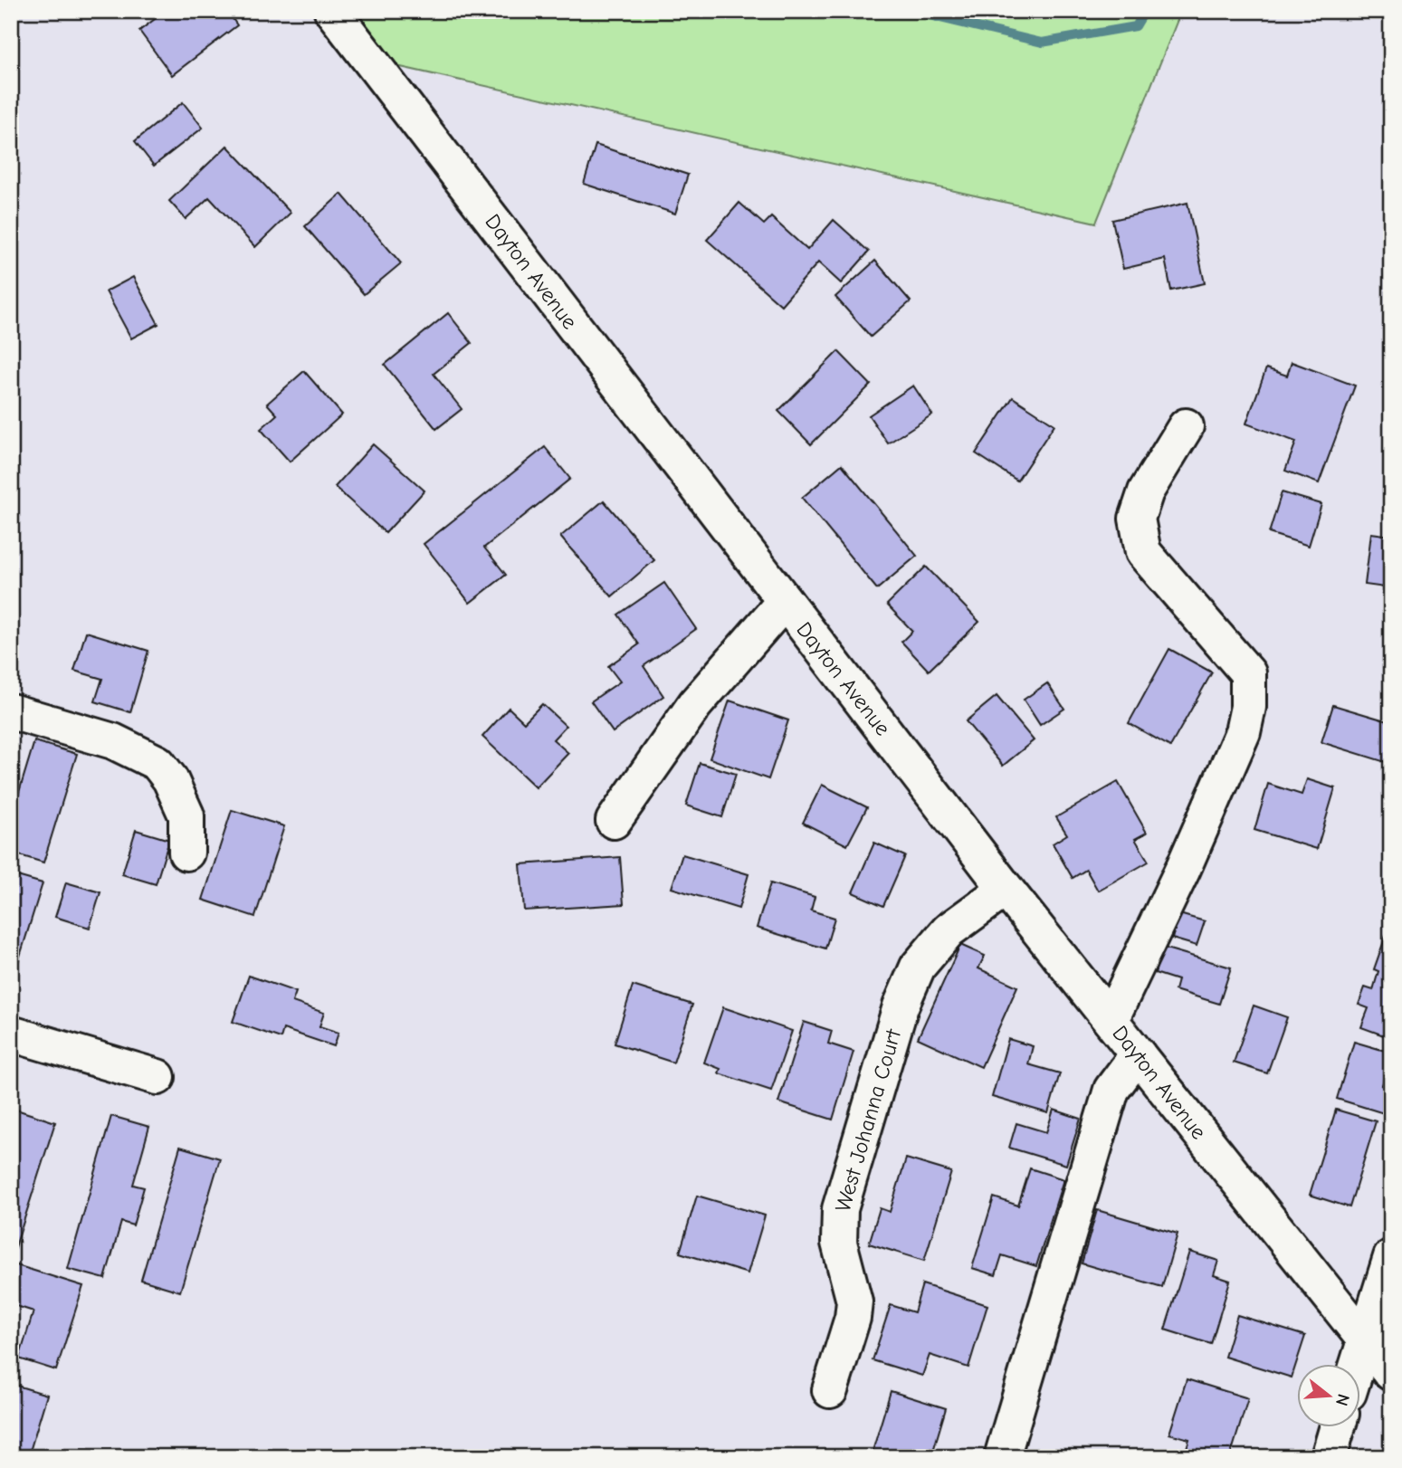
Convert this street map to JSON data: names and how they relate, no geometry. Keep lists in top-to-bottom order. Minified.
{"streets":{"street":["Dayton Avenue","West Johanna Court"]},"crossings":[["Dayton Avenue","West Johanna Court"]],"north":"right"}
